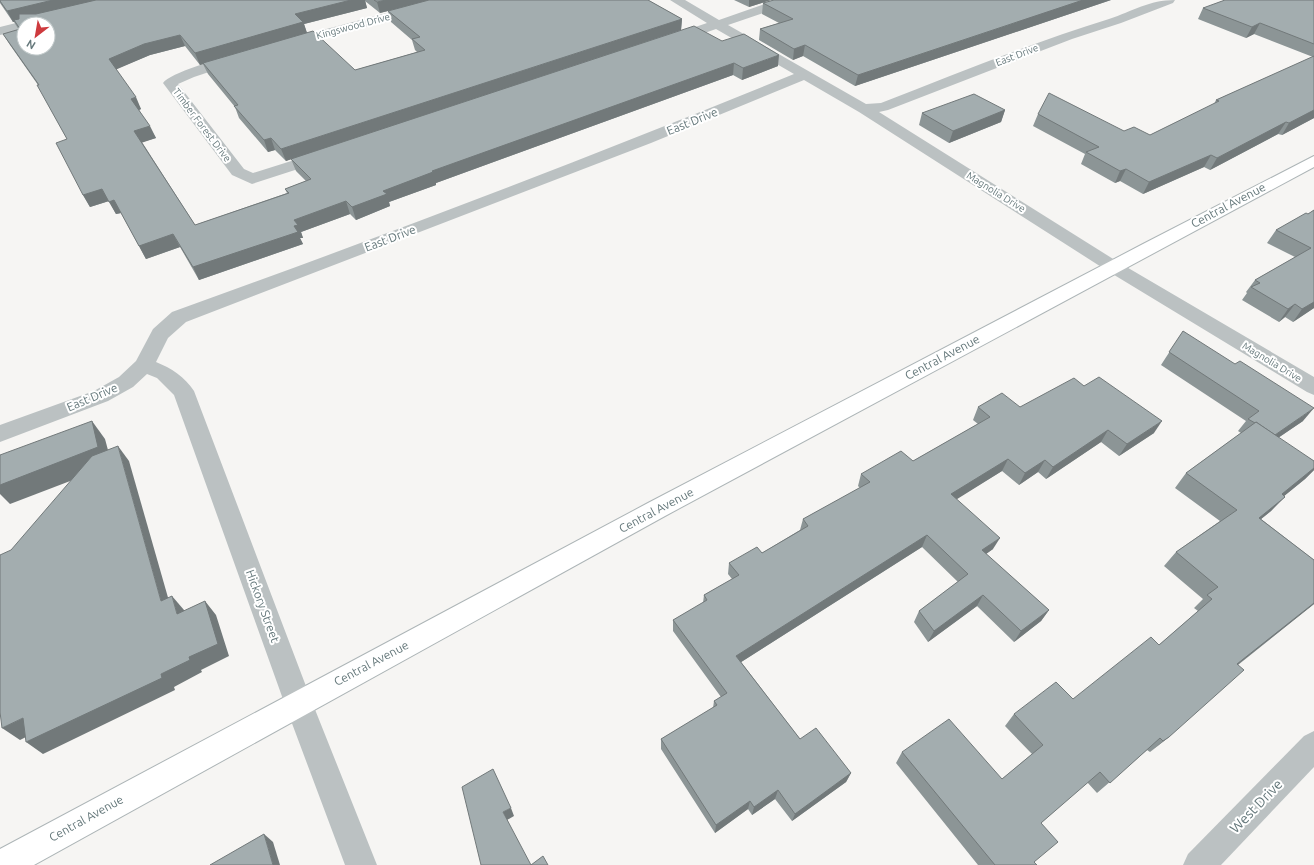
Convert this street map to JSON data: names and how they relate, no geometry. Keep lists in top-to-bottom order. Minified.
{"streets":{"street":["Kingswood Drive","East Drive","Timber Forest Drive","Magnolia Drive","Central Avenue","Hickory Street","West Drive"]},"crossings":[["East Drive","Magnolia Drive"],["East Drive","Hickory Street"],["Magnolia Drive","Central Avenue"],["Central Avenue","Hickory Street"]],"north":"bottom left"}
